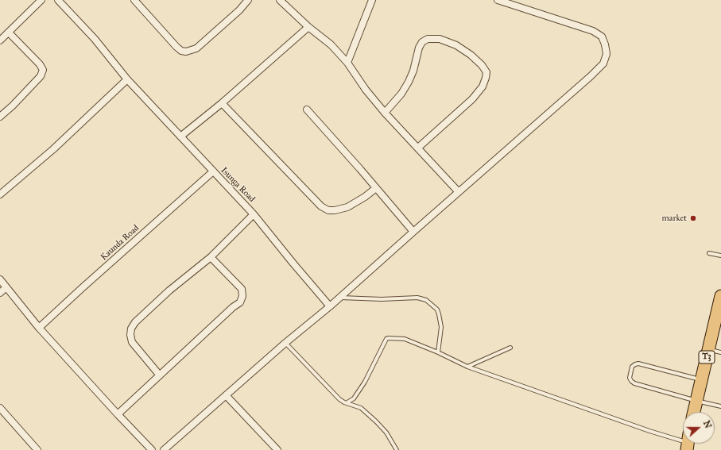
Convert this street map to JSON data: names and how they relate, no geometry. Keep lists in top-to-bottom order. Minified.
{"streets":{"highway":["T3"],"street":["Isunga Road","Kaunda Road"]},"crossings":[["Isunga Road","Kaunda Road"]],"places":["market"],"north":"right"}
